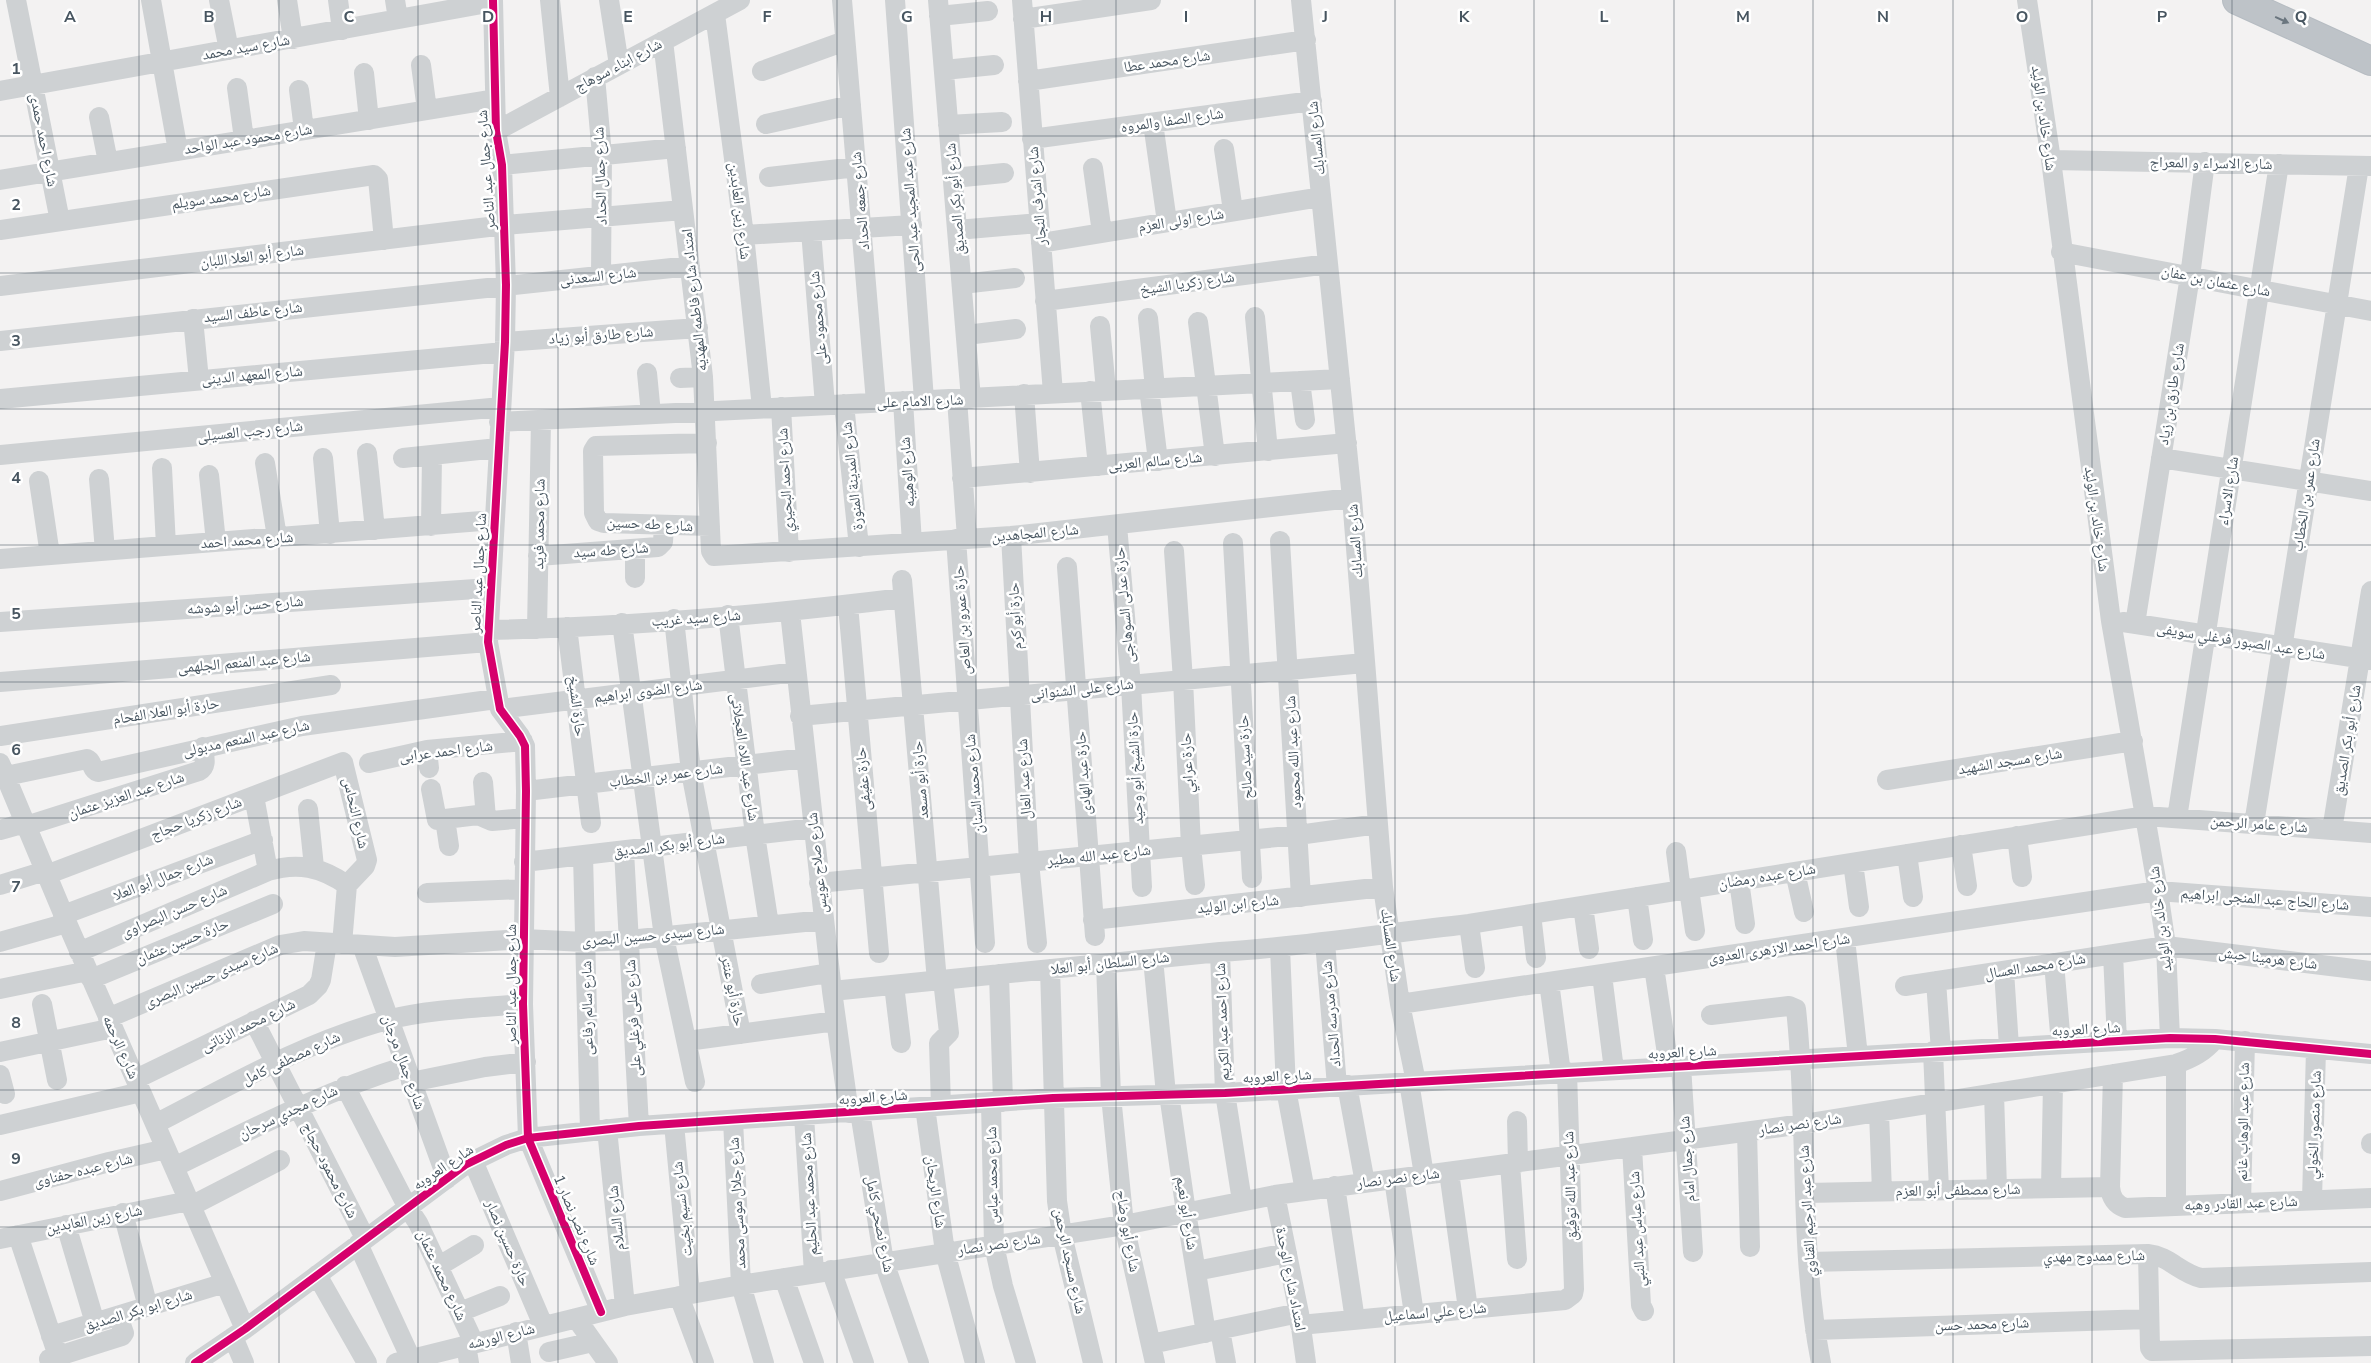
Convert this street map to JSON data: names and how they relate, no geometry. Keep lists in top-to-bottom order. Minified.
{"streets":{"street":["شارع سيد محمد","شارع محمد عطا","شارع ابناء سوهاج","شارع خالد بن الوليد","شارع الصفا والمروه","شارع المسابك","شارع محمود عبد الواحد","شارع احمد حمدى","شارع الاسراء و المعراج","شارع جمال عبد الناصر","شارع جمال الحداد","شارع اشرف النجار","شارع محمد سويلم","شارع أبو بكر الصديق","شارع عبد المجيد عبد الحى","شارع جمعه الحداد","شارع زين العابدين","شارع اولى العزم","شارع أبو العلا اللبان","شارع السعدنى","شارع عثمان بن عفان","شارع زكريا الشيخ","امتداد شارع فاطمه المهديه","شارع عاطف السيد","شارع محمود على","شارع طارق أبو زياد","شارع المعهد الدينى","شارع طارق بن زياد","شارع الامام على","شارع رجب العسيلى","شارع سالم العربى","شارع الوهيبه","شارع المدينة المنورة","شارع احمد البحيري","شارع الاسراء","شارع عمر بن الخطاب","شارع محمد فريد","شارع طه حسين","شارع المجاهدين","شارع محمد احمد","شارع طه سيد","شارع حسن أبو شوشه","حارة عدلى السوهاجى","حارة أبو كرم","شارع سيد غريب","حارة عمرو بن العاص","شارع عبد الصبور فرغلي سويفى","شارع عبد المنعم الجلهمى","شارع على الشنوانى","شارع الضوى ابراهيم","حارة الشيخ","حارة أبو العلا الفحام","شارع عبد المنعم مدبولى","شارع احمد عرابى","شارع عبد الله محمود","شارع عبد اللاه العجلاتى","حارة سيد صالح","شارع مسجد الشهيد","حارة عرابي","حارة الشيخ أبو وحيد","حارة عبد الهادى","حارة عفيفى","شارع عبد العال","حارة أبو مسعد","شارع محمد السنان","شارع عبد العزيز عثمان","شارع النحاس","شارع زكريا حجاج","شارع عامر الرحمن","شارع عبد الله مطير","شارع صلاح عويس","شارع عبده رمضان","شارع جمال أبو العلا","شارع الحاج عبد المنجى ابراهيم","شارع ابن الوليد","شارع حسن البصراوى","شارع سيدى حسين البصرى","حارة حسين عثمان","شارع احمد الازهرى العدوى","شارع هرمينا حبش","شارع السلطان أبو العلا","شارع محمد العسال","حارة أبو عنتر","شارع سالم رفاعى","شارع مدرسه الحداد","شارع على فرغلي على","شارع احمد عبد الكريم","شارع محمد الزناتى","شارع العروبه","شارع الرحمه","شارع مصطفى كامل","شارع جمال مرجان","شارع مجدي سرحان","شارع عبد الوهاب غانم","شارع نصر نصار","شارع منصور الخولي","شارع جمال امام","شارع عبده حفناوى","شارع محمود حجاج","شارع محمد عباس","شارع عبد الله توفيق","شارع مصطفى أبو العزم","شارع الريحان","شارع محمد عبد الحليم","شارع جلال موسى محمد","شارع عبد القادر وهبه","شارع نسيم بخيت","شارع عبد الرحيم القناوي","شارع أبو نعيم","شارع السلام","شارع نصر نصار 1","شارع نصحي كامل","شارع عباس عبد النبي","شارع أبو وضاح","حارة حسين نصار","شارع ممدوح مهدي","شارع مسجد الرحمن","شارع محمد عثمان","امتداد شارع الوحدة","شارع ابو بكر الصديق","شارع علي اسماعيل","شارع محمد حسن","شارع الورشه"]},"crossings":[["شارع سيد محمد","شارع احمد حمدى"],["شارع سيد محمد","شارع جمال عبد الناصر"],["شارع محمد عطا","شارع المسابك"],["شارع محمد عطا","شارع اشرف النجار"],["شارع ابناء سوهاج","شارع جمال عبد الناصر"],["شارع ابناء سوهاج","شارع جمال الحداد"],["شارع ابناء سوهاج","شارع زين العابدين"],["شارع ابناء سوهاج","امتداد شارع فاطمه المهديه"],["شارع خالد بن الوليد","شارع الاسراء و المعراج"],["شارع خالد بن الوليد","شارع عثمان بن عفان"],["شارع خالد بن الوليد","شارع عبد الصبور فرغلي سويفى"],["شارع خالد بن الوليد","شارع مسجد الشهيد"],["شارع خالد بن الوليد","شارع عامر الرحمن"],["شارع خالد بن الوليد","شارع عبده رمضان"],["شارع خالد بن الوليد","شارع الحاج عبد المنجى ابراهيم"],["شارع خالد بن الوليد","شارع احمد الازهرى العدوى"],["شارع خالد بن الوليد","شارع هرمينا حبش"],["شارع خالد بن الوليد","شارع محمد العسال"],["شارع خالد بن الوليد","شارع العروبه"],["شارع الصفا والمروه","شارع المسابك"],["شارع الصفا والمروه","شارع اشرف النجار"],["شارع المسابك","شارع اولى العزم"],["شارع المسابك","شارع زكريا الشيخ"],["شارع المسابك","شارع الامام على"],["شارع المسابك","شارع سالم العربى"],["شارع المسابك","شارع المجاهدين"],["شارع المسابك","شارع على الشنوانى"],["شارع المسابك","شارع عبد الله مطير"],["شارع المسابك","شارع عبده رمضان"],["شارع المسابك","شارع ابن الوليد"],["شارع المسابك","شارع احمد الازهرى العدوى"],["شارع المسابك","شارع السلطان أبو العلا"],["شارع المسابك","شارع العروبه"],["شارع المسابك","شارع نصر نصار"],["شارع محمود عبد الواحد","شارع احمد حمدى"],["شارع محمود عبد الواحد","شارع جمال عبد الناصر"],["شارع احمد حمدى","شارع محمد سويلم"],["شارع الاسراء و المعراج","شارع طارق بن زياد"],["شارع الاسراء و المعراج","شارع الاسراء"],["شارع الاسراء و المعراج","شارع عمر بن الخطاب"],["شارع جمال عبد الناصر","شارع أبو بكر الصديق"],["شارع جمال عبد الناصر","شارع أبو العلا اللبان"],["شارع جمال عبد الناصر","شارع السعدنى"],["شارع جمال عبد الناصر","شارع عاطف السيد"],["شارع جمال عبد الناصر","شارع طارق أبو زياد"],["شارع جمال عبد الناصر","شارع المعهد الدينى"],["شارع جمال عبد الناصر","شارع الامام على"],["شارع جمال عبد الناصر","شارع رجب العسيلى"],["شارع جمال عبد الناصر","شارع عمر بن الخطاب"],["شارع جمال عبد الناصر","شارع محمد احمد"],["شارع جمال عبد الناصر","شارع حسن أبو شوشه"],["شارع جمال عبد الناصر","شارع سيد غريب"],["شارع جمال عبد الناصر","شارع عبد المنعم الجلهمى"],["شارع جمال عبد الناصر","شارع الضوى ابراهيم"],["شارع جمال عبد الناصر","شارع عبد المنعم مدبولى"],["شارع جمال عبد الناصر","شارع احمد عرابى"],["شارع جمال عبد الناصر","شارع سيدى حسين البصرى"],["شارع جمال عبد الناصر","شارع العروبه"],["شارع جمال عبد الناصر","شارع مصطفى كامل"],["شارع جمال عبد الناصر","شارع مجدي سرحان"],["شارع جمال عبد الناصر","شارع نصر نصار 1"],["شارع جمال الحداد","شارع أبو العلا اللبان"],["شارع جمال الحداد","شارع السعدنى"],["شارع اشرف النجار","شارع اولى العزم"],["شارع اشرف النجار","شارع زكريا الشيخ"],["شارع اشرف النجار","شارع الامام على"],["شارع محمد سويلم","شارع أبو العلا اللبان"],["شارع أبو بكر الصديق","شارع الامام على"],["شارع أبو بكر الصديق","شارع سالم العربى"],["شارع أبو بكر الصديق","حارة عمرو بن العاص"],["شارع أبو بكر الصديق","شارع عبد الصبور فرغلي سويفى"],["شارع أبو بكر الصديق","شارع عبد اللاه العجلاتى"],["شارع أبو بكر الصديق","شارع عامر الرحمن"],["شارع أبو بكر الصديق","شارع صلاح عويس"],["شارع أبو بكر الصديق","حارة أبو عنتر"],["شارع أبو بكر الصديق","شارع سالم رفاعى"],["شارع أبو بكر الصديق","شارع على فرغلي على"],["شارع عبد المجيد عبد الحى","شارع الامام على"],["شارع جمعه الحداد","شارع الامام على"],["شارع زين العابدين","شارع الامام على"],["شارع زين العابدين","شارع احمد البحيري"],["شارع زين العابدين","شارع الرحمه"],["شارع أبو العلا اللبان","امتداد شارع فاطمه المهديه"],["شارع السعدنى","امتداد شارع فاطمه المهديه"],["شارع السعدنى","شارع عاطف السيد"],["شارع عثمان بن عفان","شارع طارق بن زياد"],["شارع عثمان بن عفان","شارع الاسراء"],["شارع عثمان بن عفان","شارع عمر بن الخطاب"],["امتداد شارع فاطمه المهديه","شارع طارق أبو زياد"],["امتداد شارع فاطمه المهديه","شارع الامام على"],["امتداد شارع فاطمه المهديه","شارع طه حسين"],["امتداد شارع فاطمه المهديه","شارع المجاهدين"],["شارع محمود على","شارع الامام على"],["شارع محمود على","شارع المدينة المنورة"],["شارع طارق أبو زياد","شارع المعهد الدينى"],["شارع طارق بن زياد","شارع عبد الصبور فرغلي سويفى"],["شارع الامام على","شارع رجب العسيلى"],["شارع الامام على","شارع الوهيبه"],["شارع الامام على","شارع المدينة المنورة"],["شارع الامام على","شارع احمد البحيري"],["شارع الامام على","شارع محمد فريد"],["شارع سالم العربى","حارة عمرو بن العاص"],["شارع الوهيبه","شارع المجاهدين"],["شارع المدينة المنورة","شارع المجاهدين"],["شارع احمد البحيري","شارع المجاهدين"],["شارع الاسراء","شارع عبد الصبور فرغلي سويفى"],["شارع الاسراء","شارع عامر الرحمن"],["شارع عمر بن الخطاب","شارع عبد الصبور فرغلي سويفى"],["شارع عمر بن الخطاب","حارة الشيخ"],["شارع عمر بن الخطاب","شارع عبد اللاه العجلاتى"],["شارع عمر بن الخطاب","شارع عامر الرحمن"],["شارع عمر بن الخطاب","شارع صلاح عويس"],["شارع عمر بن الخطاب","حارة أبو عنتر"],["شارع محمد فريد","شارع طه سيد"],["شارع محمد فريد","شارع سيد غريب"],["شارع طه حسين","شارع طه سيد"],["شارع المجاهدين","حارة عدلى السوهاجى"],["شارع المجاهدين","حارة أبو كرم"],["شارع المجاهدين","حارة عمرو بن العاص"],["حارة عدلى السوهاجى","شارع على الشنوانى"],["حارة عدلى السوهاجى","حارة الشيخ أبو وحيد"],["حارة أبو كرم","شارع على الشنوانى"],["حارة أبو كرم","شارع عبد العال"],["شارع سيد غريب","شارع عبد المنعم الجلهمى"],["شارع سيد غريب","حارة الشيخ"],["شارع سيد غريب","شارع عبد اللاه العجلاتى"],["شارع سيد غريب","حارة عفيفى"],["شارع سيد غريب","حارة أبو مسعد"],["شارع سيد غريب","شارع صلاح عويس"],["شارع سيد غريب","حارة أبو عنتر"],["حارة عمرو بن العاص","شارع على الشنوانى"],["حارة عمرو بن العاص","شارع محمد السنان"],["شارع على الشنوانى","شارع عبد الله محمود"],["شارع على الشنوانى","حارة سيد صالح"],["شارع على الشنوانى","حارة عرابي"],["شارع على الشنوانى","حارة الشيخ أبو وحيد"],["شارع على الشنوانى","حارة عبد الهادى"],["شارع على الشنوانى","حارة عفيفى"],["شارع على الشنوانى","شارع عبد العال"],["شارع على الشنوانى","حارة أبو مسعد"],["شارع على الشنوانى","شارع محمد السنان"],["شارع على الشنوانى","شارع صلاح عويس"],["شارع الضوى ابراهيم","حارة الشيخ"],["شارع الضوى ابراهيم","شارع عبد المنعم مدبولى"],["شارع الضوى ابراهيم","شارع عبد اللاه العجلاتى"],["شارع الضوى ابراهيم","شارع صلاح عويس"],["شارع الضوى ابراهيم","حارة أبو عنتر"],["شارع عبد المنعم مدبولى","شارع عبد العزيز عثمان"],["شارع عبد المنعم مدبولى","شارع الرحمه"],["شارع عبد الله محمود","شارع عبد الله مطير"],["شارع عبد الله محمود","شارع ابن الوليد"],["شارع عبد اللاه العجلاتى","شارع سيدى حسين البصرى"],["حارة سيد صالح","شارع عبد الله مطير"],["حارة عرابي","شارع عبد الله مطير"],["حارة الشيخ أبو وحيد","شارع عبد الله مطير"],["حارة عبد الهادى","شارع عبد الله مطير"],["حارة عبد الهادى","شارع ابن الوليد"],["حارة عفيفى","شارع عبد الله مطير"],["شارع عبد العال","شارع عبد الله مطير"],["حارة أبو مسعد","شارع عبد الله مطير"],["حارة أبو مسعد","شارع السلطان أبو العلا"],["حارة أبو مسعد","شارع الريحان"],["شارع محمد السنان","شارع عبد الله مطير"],["شارع عبد العزيز عثمان","شارع الرحمه"],["شارع النحاس","شارع زكريا حجاج"],["شارع زكريا حجاج","شارع الرحمه"],["شارع عامر الرحمن","شارع عبده رمضان"],["شارع عبد الله مطير","شارع صلاح عويس"],["شارع صلاح عويس","شارع سيدى حسين البصرى"],["شارع صلاح عويس","شارع السلطان أبو العلا"],["شارع صلاح عويس","شارع العروبه"],["شارع صلاح عويس","شارع نصحي كامل"],["شارع عبده رمضان","شارع السلطان أبو العلا"],["شارع جمال أبو العلا","شارع الرحمه"],["شارع الحاج عبد المنجى ابراهيم","شارع احمد الازهرى العدوى"],["شارع حسن البصراوى","شارع الرحمه"],["شارع سيدى حسين البصرى","حارة أبو عنتر"],["شارع سيدى حسين البصرى","شارع سالم رفاعى"],["شارع سيدى حسين البصرى","شارع على فرغلي على"],["شارع سيدى حسين البصرى","شارع محمد الزناتى"],["شارع سيدى حسين البصرى","شارع الرحمه"],["شارع سيدى حسين البصرى","شارع جمال مرجان"],["حارة حسين عثمان","شارع الرحمه"],["شارع احمد الازهرى العدوى","شارع جمال امام"],["شارع احمد الازهرى العدوى","شارع عبد الله توفيق"],["شارع هرمينا حبش","شارع محمد العسال"],["شارع السلطان أبو العلا","شارع مدرسه الحداد"],["شارع السلطان أبو العلا","شارع احمد عبد الكريم"],["شارع السلطان أبو العلا","شارع الريحان"],["شارع السلطان أبو العلا","شارع أبو نعيم"],["شارع السلطان أبو العلا","شارع أبو وضاح"],["شارع السلطان أبو العلا","شارع مسجد الرحمن"],["شارع سالم رفاعى","شارع العروبه"],["شارع سالم رفاعى","شارع السلام"],["شارع مدرسه الحداد","شارع العروبه"],["شارع مدرسه الحداد","شارع نصر نصار"],["شارع على فرغلي على","شارع العروبه"],["شارع احمد عبد الكريم","شارع العروبه"],["شارع احمد عبد الكريم","شارع نصر نصار"],["شارع محمد الزناتى","شارع الرحمه"],["شارع محمد الزناتى","شارع جمال مرجان"],["شارع محمد الزناتى","شارع محمود حجاج"],["شارع العروبه","شارع الرحمه"],["شارع العروبه","شارع جمال مرجان"],["شارع العروبه","شارع عبد الوهاب غانم"],["شارع العروبه","شارع نصر نصار"],["شارع العروبه","شارع منصور الخولي"],["شارع العروبه","شارع جمال امام"],["شارع العروبه","شارع محمود حجاج"],["شارع العروبه","شارع محمد عباس"],["شارع العروبه","شارع عبد الله توفيق"],["شارع العروبه","شارع الريحان"],["شارع العروبه","شارع محمد عبد الحليم"],["شارع العروبه","شارع جلال موسى محمد"],["شارع العروبه","شارع نسيم بخيت"],["شارع العروبه","شارع عبد الرحيم القناوي"],["شارع العروبه","شارع أبو نعيم"],["شارع العروبه","شارع السلام"],["شارع العروبه","شارع نصر نصار 1"],["شارع العروبه","شارع نصحي كامل"],["شارع العروبه","شارع أبو وضاح"],["شارع العروبه","حارة حسين نصار"],["شارع العروبه","شارع مسجد الرحمن"],["شارع العروبه","شارع محمد عثمان"],["شارع الرحمه","شارع مصطفى كامل"],["شارع الرحمه","شارع مجدي سرحان"],["شارع الرحمه","شارع عبده حفناوى"],["شارع الرحمه","شارع ابو بكر الصديق"],["شارع مصطفى كامل","شارع جمال مرجان"],["شارع مصطفى كامل","شارع محمود حجاج"],["شارع جمال مرجان","شارع مجدي سرحان"],["شارع مجدي سرحان","شارع عبده حفناوى"],["شارع مجدي سرحان","شارع محمود حجاج"],["شارع مجدي سرحان","شارع محمد عثمان"],["شارع عبد الوهاب غانم","شارع عبد القادر وهبه"],["شارع نصر نصار","شارع جمال امام"],["شارع نصر نصار","شارع محمد عباس"],["شارع نصر نصار","شارع عبد الله توفيق"],["شارع نصر نصار","شارع الريحان"],["شارع نصر نصار","شارع محمد عبد الحليم"],["شارع نصر نصار","شارع جلال موسى محمد"],["شارع نصر نصار","شارع نسيم بخيت"],["شارع نصر نصار","شارع عبد الرحيم القناوي"],["شارع نصر نصار","شارع أبو نعيم"],["شارع نصر نصار","شارع السلام"],["شارع نصر نصار","شارع نصر نصار 1"],["شارع نصر نصار","شارع نصحي كامل"],["شارع نصر نصار","شارع عباس عبد النبي"],["شارع نصر نصار","شارع أبو وضاح"],["شارع نصر نصار","شارع مسجد الرحمن"],["شارع نصر نصار","امتداد شارع الوحدة"],["شارع نصر نصار","شارع الورشه"],["شارع منصور الخولي","شارع عبد القادر وهبه"],["شارع محمود حجاج","شارع الورشه"],["شارع عبد الله توفيق","شارع علي اسماعيل"],["شارع مصطفى أبو العزم","شارع عبد القادر وهبه"],["شارع مصطفى أبو العزم","شارع عبد الرحيم القناوي"],["شارع عبد الرحيم القناوي","شارع ممدوح مهدي"],["شارع عبد الرحيم القناوي","شارع محمد حسن"],["شارع أبو نعيم","شارع علي اسماعيل"],["شارع أبو وضاح","شارع علي اسماعيل"],["حارة حسين نصار","شارع الورشه"],["شارع محمد عثمان","شارع الورشه"],["امتداد شارع الوحدة","شارع علي اسماعيل"]],"grid":{"columns":["A","B","C","D","E","F","G","H","I","J","K","L","M","N","O","P","Q"],"rows":["1","2","3","4","5","6","7","8","9"]}}
